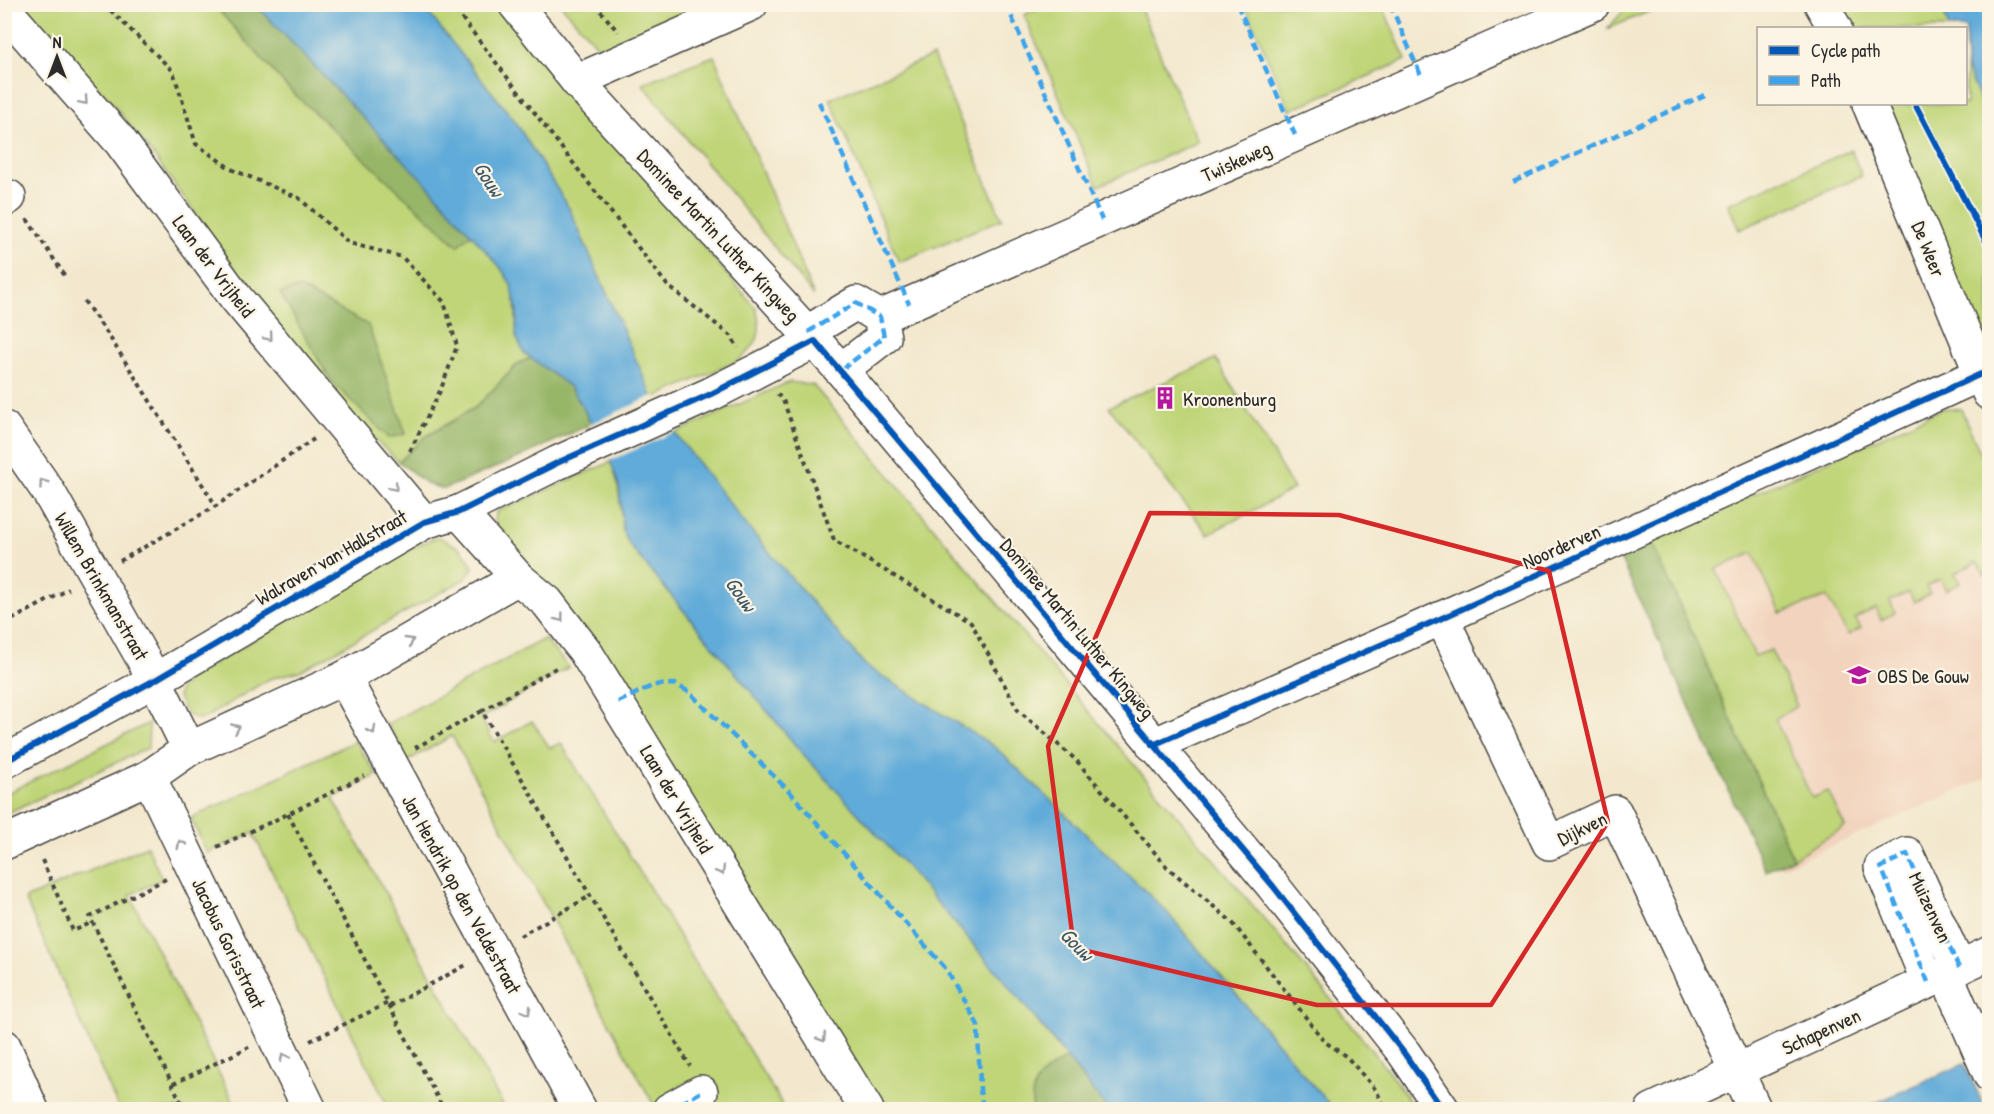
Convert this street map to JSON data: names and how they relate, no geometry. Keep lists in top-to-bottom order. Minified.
{"streets":{"street":["Twiskeweg","Dominee Martin Luther Kingweg","De Weer","Laan der Vrijheid","Noorderven","Walraven van Hallstraat","Willem Brinkmanstraat","Dijkven","Jan Hendrik op den Veldestraat","Jacobus Gorisstraat","Schapenven"]},"crossings":[["Twiskeweg","Walraven van Hallstraat"],["Dominee Martin Luther Kingweg","Noorderven"],["Dominee Martin Luther Kingweg","Walraven van Hallstraat"],["De Weer","Noorderven"],["Laan der Vrijheid","Walraven van Hallstraat"],["Noorderven","Dijkven"],["Walraven van Hallstraat","Willem Brinkmanstraat"],["Dijkven","Schapenven"]],"one_way":["Laan der Vrijheid","Willem Brinkmanstraat","Jan Hendrik op den Veldestraat","Jacobus Gorisstraat"],"water":["Gouw"],"places":{"building":["Kroonenburg"],"school or university":["OBS De Gouw"]},"legend":["Cycle path","Path"],"north":"top"}
